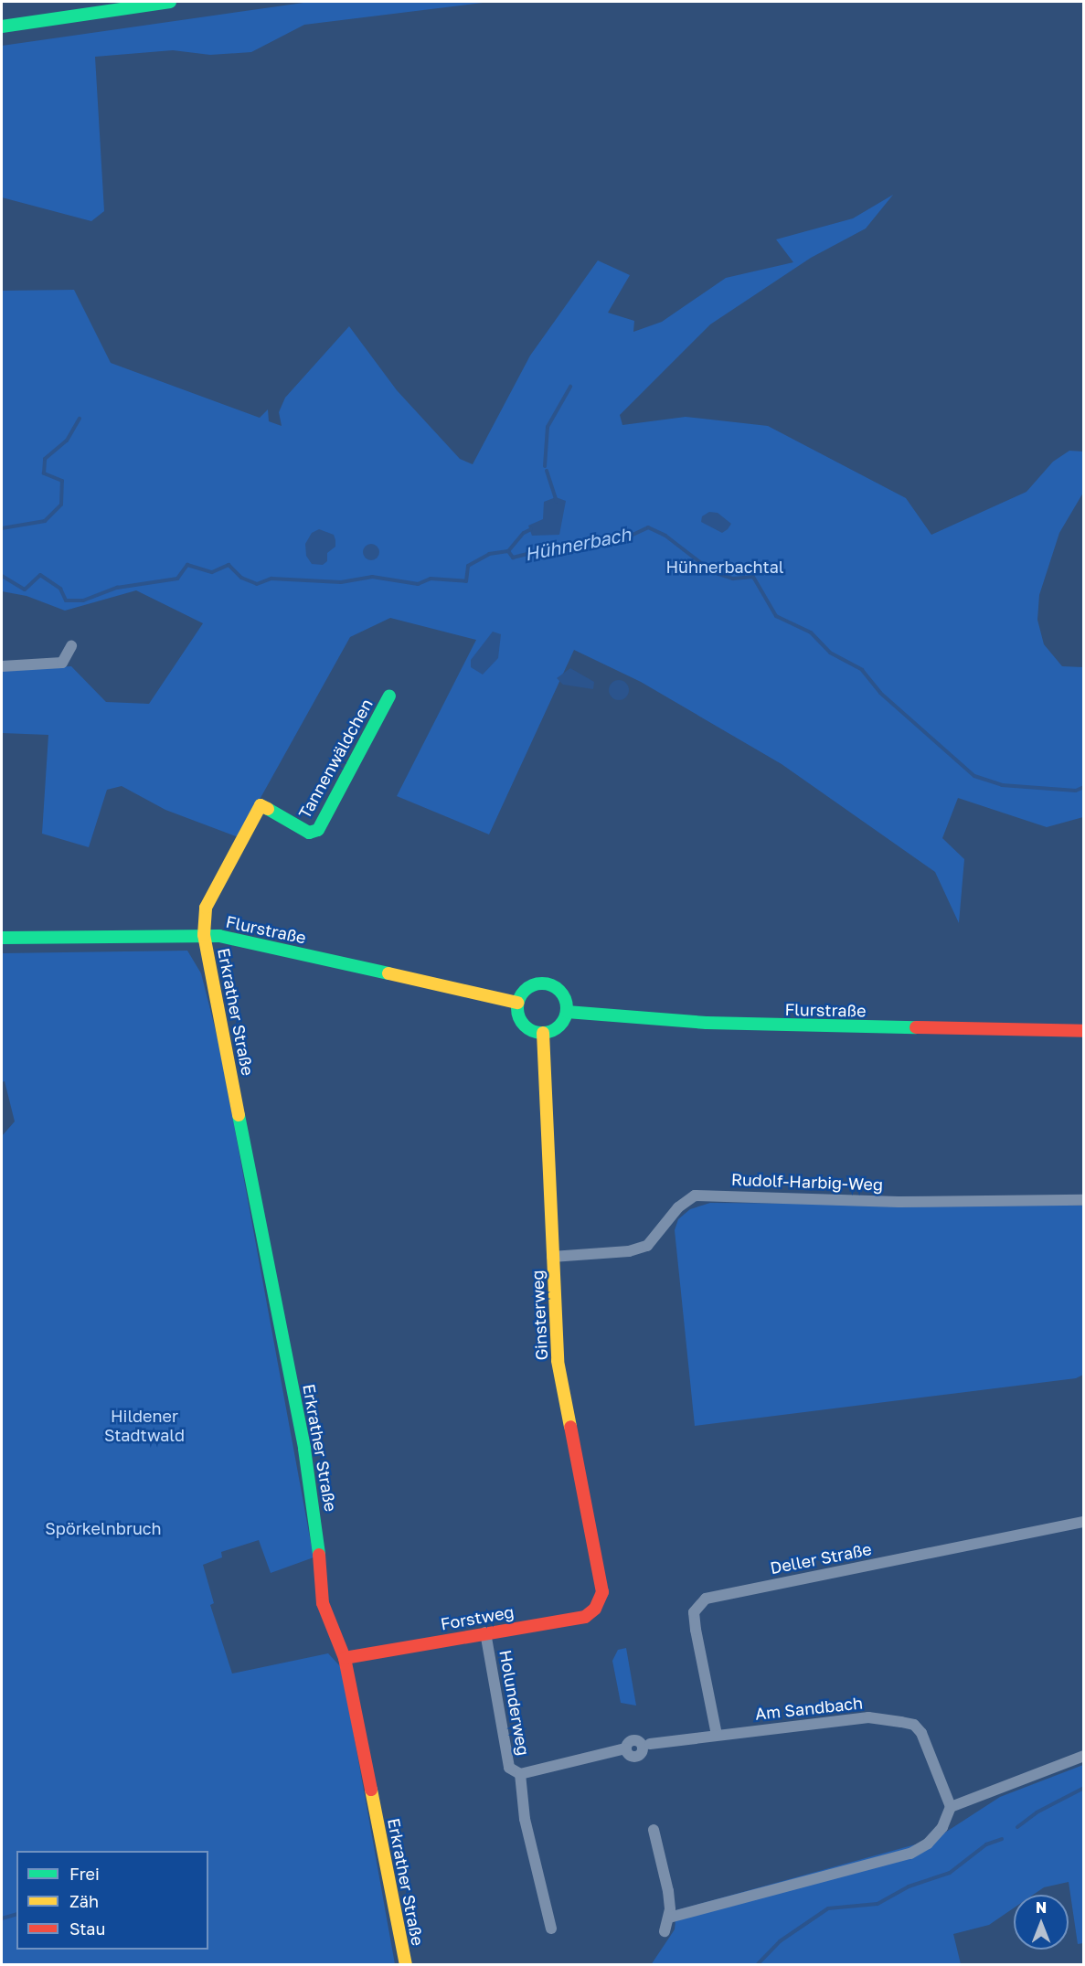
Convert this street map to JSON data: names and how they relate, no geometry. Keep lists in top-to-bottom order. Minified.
{"streets":{"main road":["Tannenwäldchen","Flurstraße","Erkrather Straße","Ginsterweg","Forstweg"],"street":["Rudolf-Harbig-Weg","Deller Straße","Holunderweg","Am Sandbach"]},"crossings":[["Tannenwäldchen","Flurstraße"],["Tannenwäldchen","Erkrather Straße"],["Flurstraße","Erkrather Straße"],["Flurstraße","Ginsterweg"],["Erkrather Straße","Forstweg"],["Rudolf-Harbig-Weg","Ginsterweg"],["Ginsterweg","Forstweg"],["Deller Straße","Am Sandbach"],["Forstweg","Holunderweg"]],"water":["Hühnerbach"],"parks":["Hühnerbachtal","Hildener Stadtwald","Spörkelnbruch"],"legend":["Frei","Zäh","Stau"],"north":"top"}
